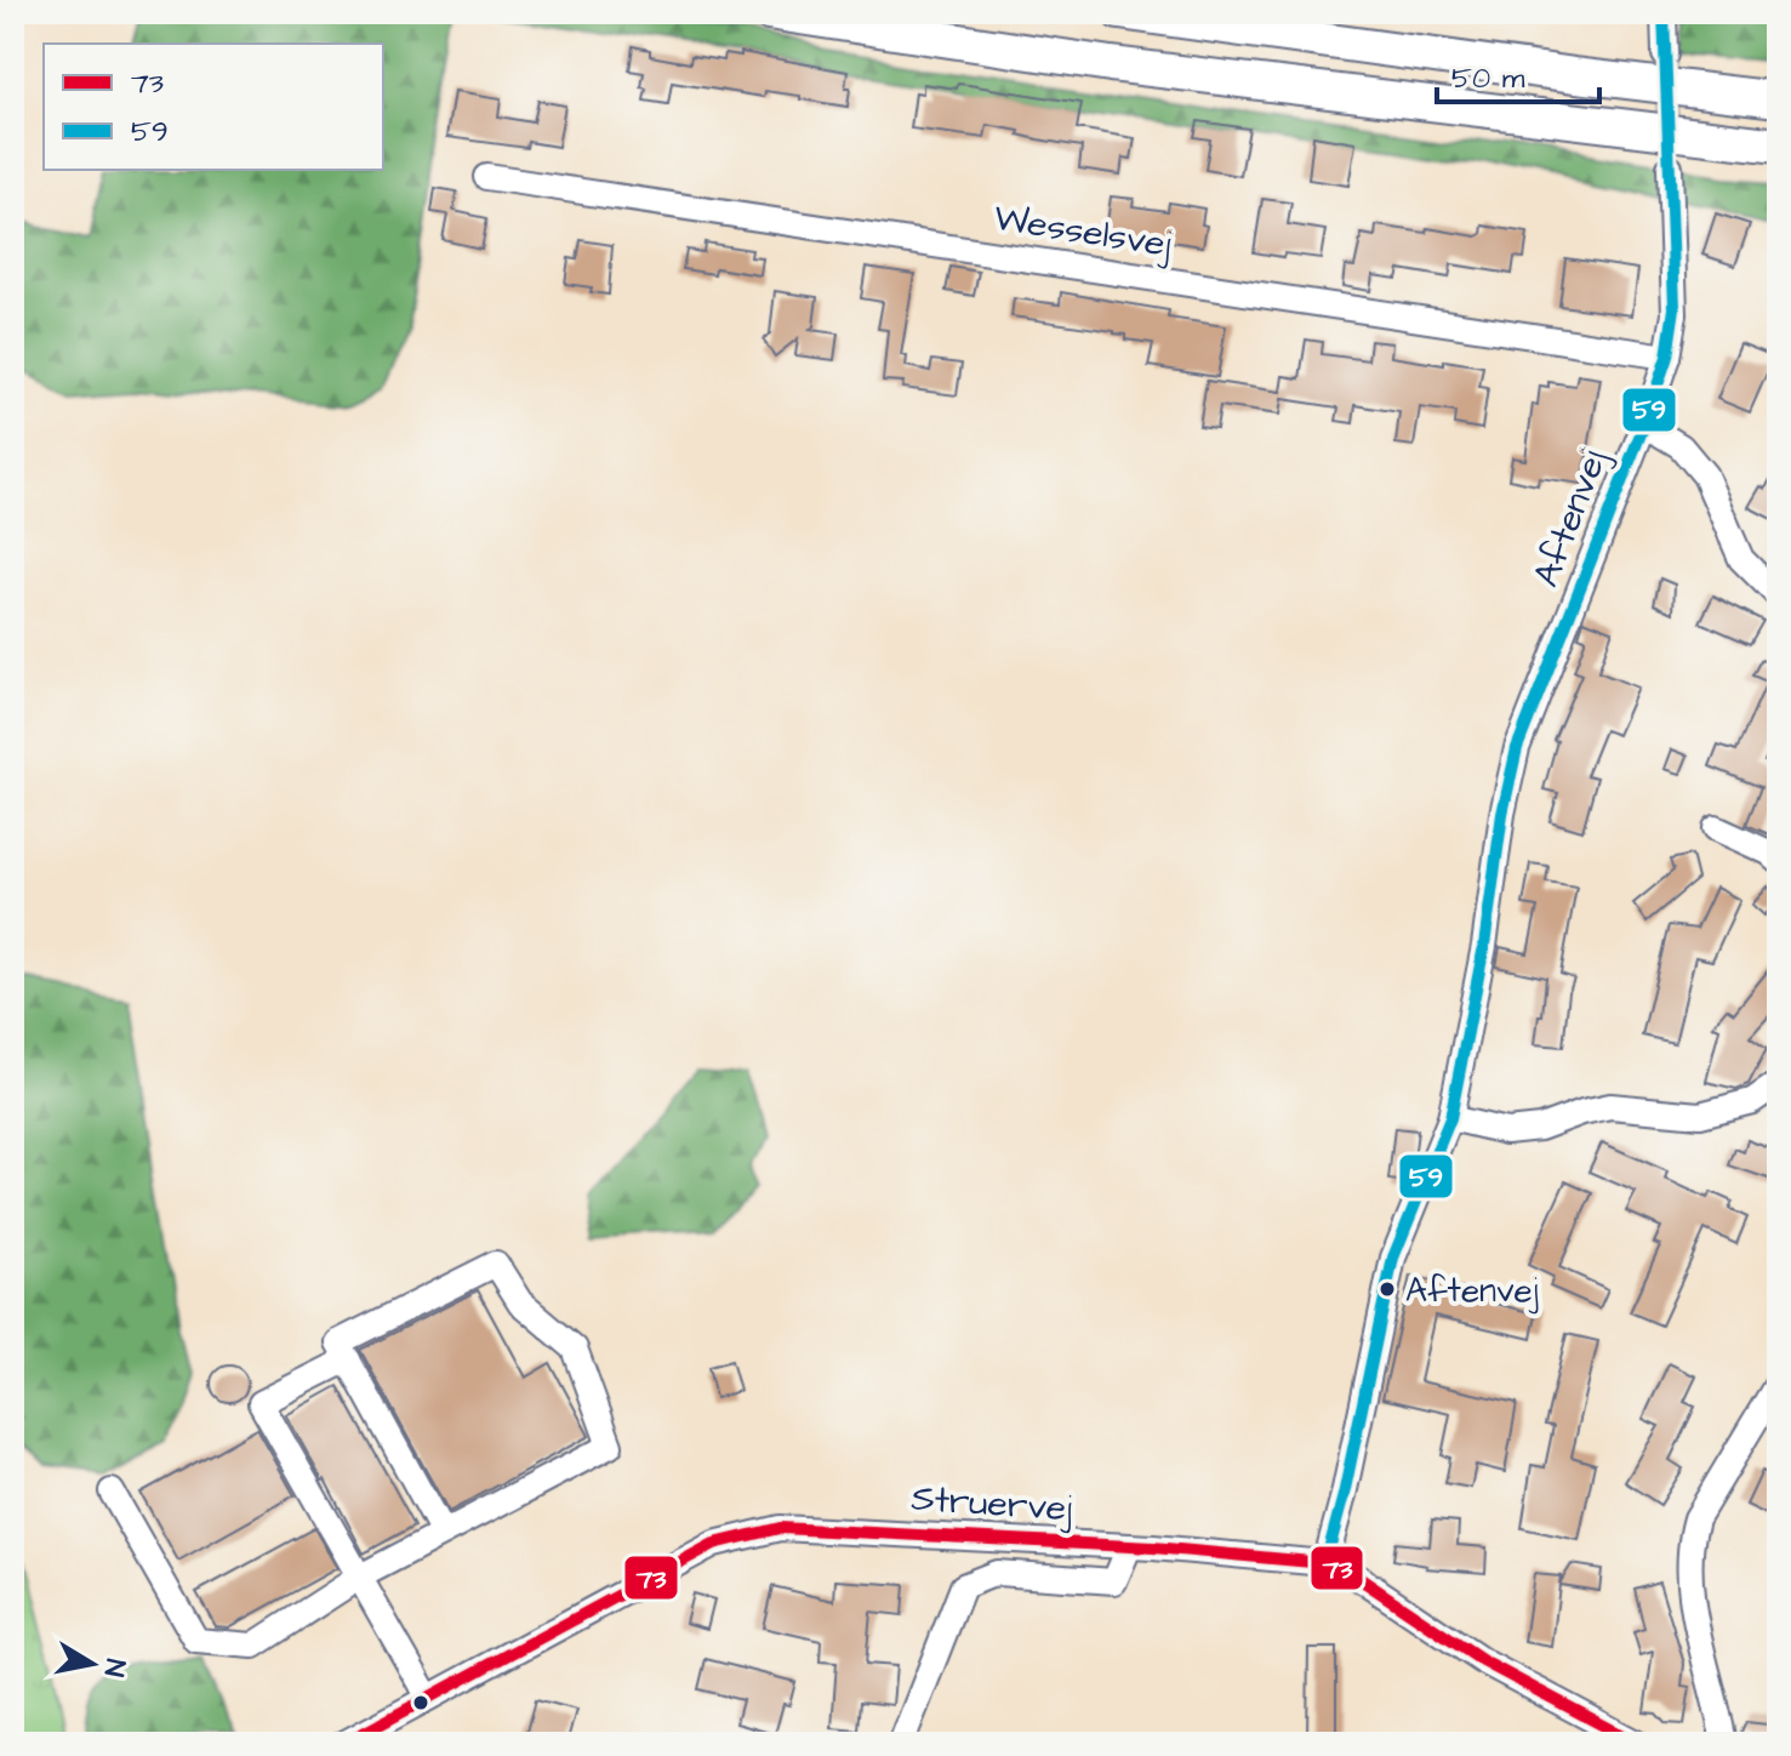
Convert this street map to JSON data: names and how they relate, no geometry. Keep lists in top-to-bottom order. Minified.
{"streets":{"street":["Wesselsvej","Aftenvej","Struervej"]},"crossings":[["Wesselsvej","Aftenvej"],["Aftenvej","Struervej"]],"places":["Aftenvej"],"lines":["transit line 59","transit line 73"],"legend":["73","59"],"scale_bar":"50 m","north":"right"}
